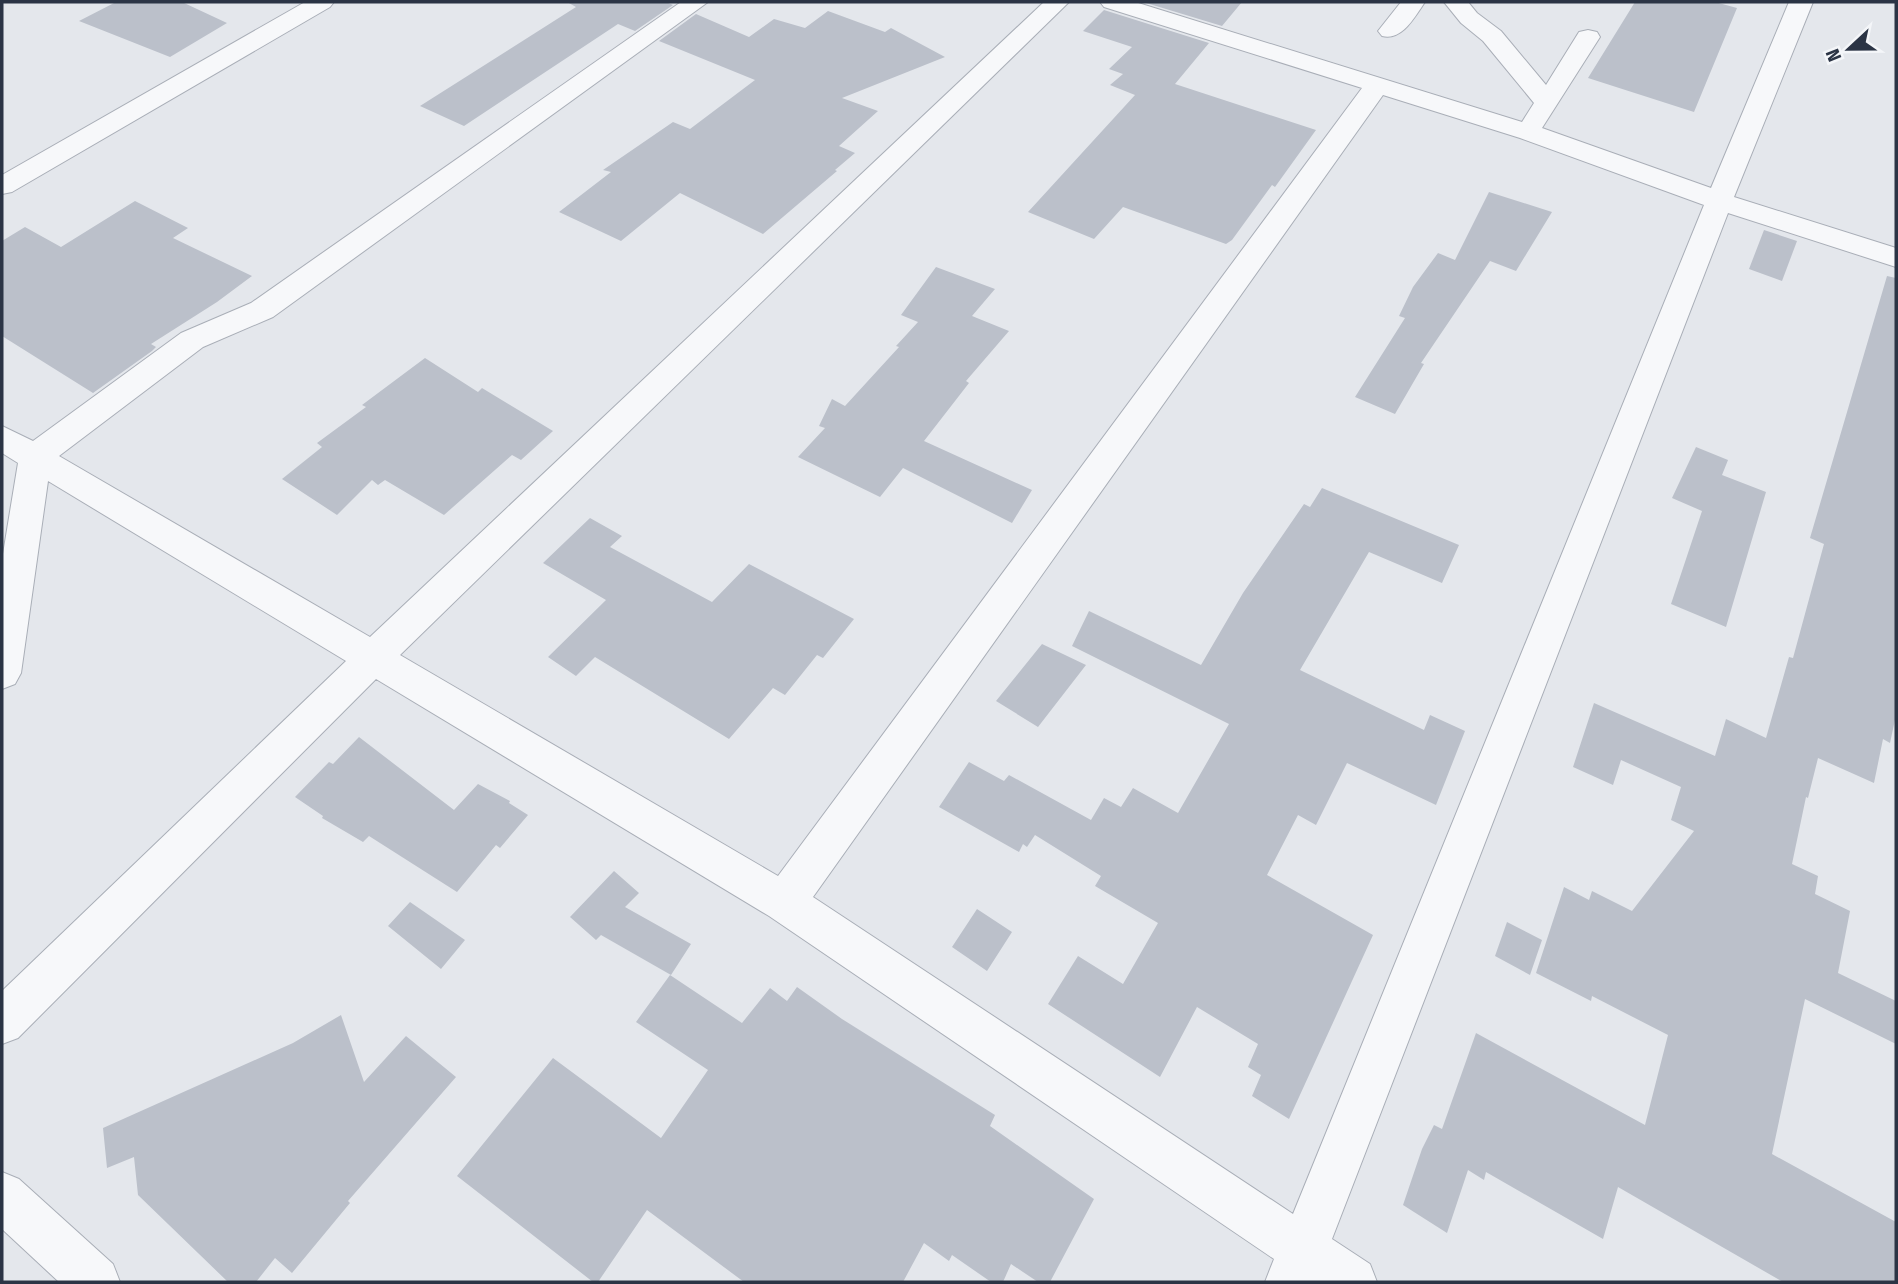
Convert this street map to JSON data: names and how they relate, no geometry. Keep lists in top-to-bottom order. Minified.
{"north":"left"}
